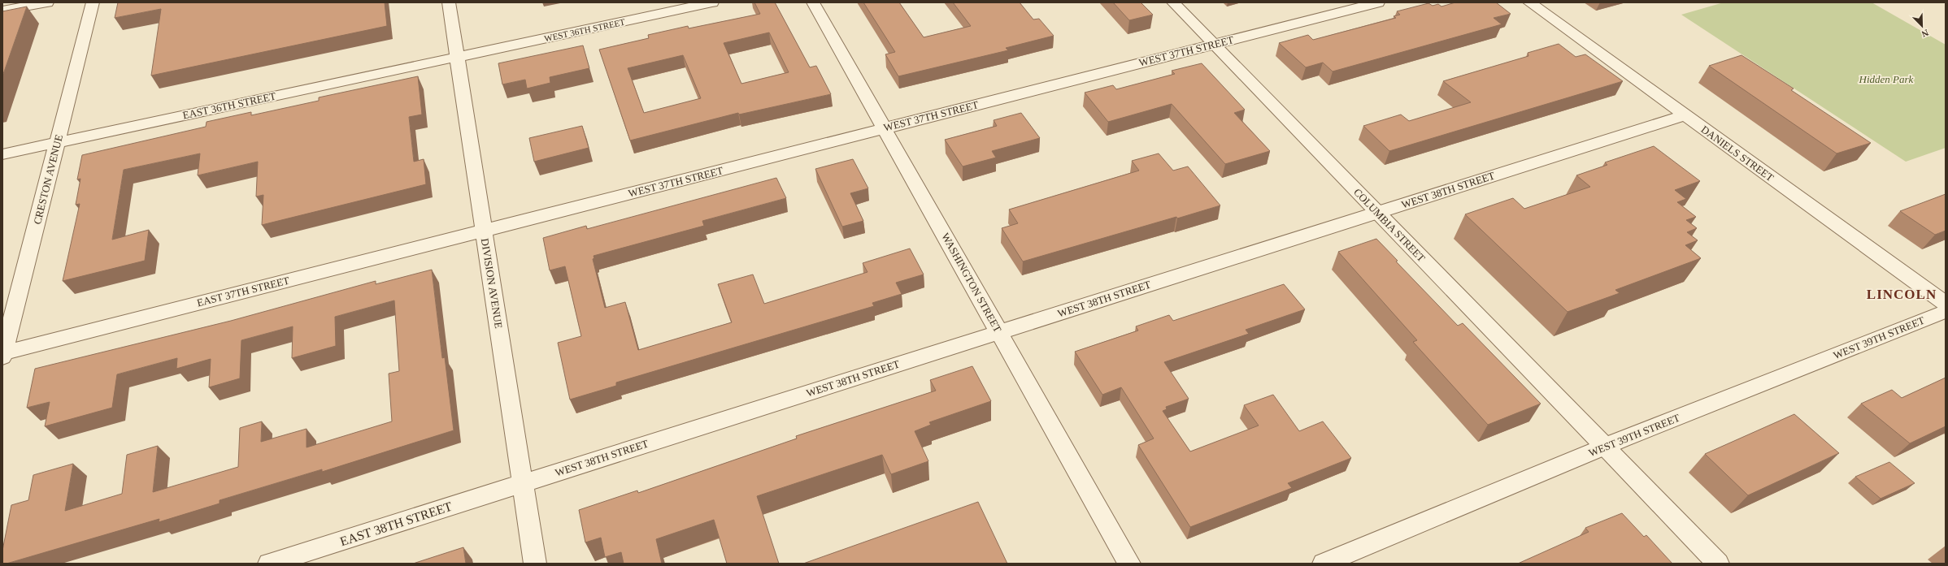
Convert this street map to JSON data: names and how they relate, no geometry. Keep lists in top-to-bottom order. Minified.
{"streets":{"street":["WEST 36TH STREET","WEST 37TH STREET","EAST 36TH STREET","DANIELS STREET","CRESTON AVENUE","WEST 38TH STREET","COLUMBIA STREET","WASHINGTON STREET","DIVISION AVENUE","EAST 37TH STREET","WEST 39TH STREET","EAST 38TH STREET"]},"crossings":[["WEST 36TH STREET","EAST 36TH STREET"],["WEST 36TH STREET","DIVISION AVENUE"],["WEST 37TH STREET","COLUMBIA STREET"],["WEST 37TH STREET","WASHINGTON STREET"],["WEST 37TH STREET","DIVISION AVENUE"],["WEST 37TH STREET","EAST 37TH STREET"],["EAST 36TH STREET","CRESTON AVENUE"],["EAST 36TH STREET","DIVISION AVENUE"],["DANIELS STREET","WEST 38TH STREET"],["CRESTON AVENUE","EAST 37TH STREET"],["WEST 38TH STREET","COLUMBIA STREET"],["WEST 38TH STREET","WASHINGTON STREET"],["WEST 38TH STREET","DIVISION AVENUE"],["WEST 38TH STREET","EAST 38TH STREET"],["COLUMBIA STREET","WEST 39TH STREET"],["DIVISION AVENUE","EAST 37TH STREET"],["DIVISION AVENUE","EAST 38TH STREET"]],"districts":["LINCOLN"],"parks":["Hidden Park"],"north":"bottom right"}
